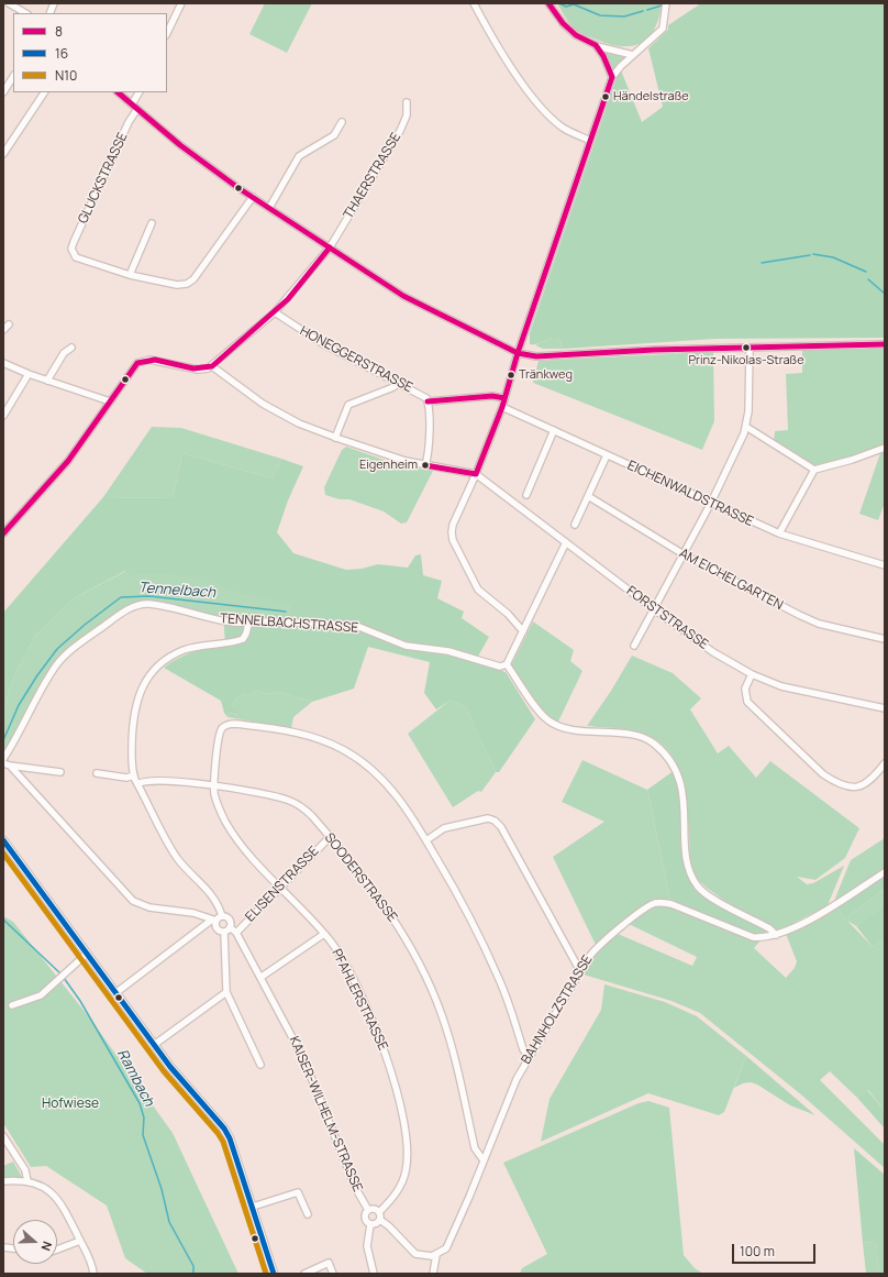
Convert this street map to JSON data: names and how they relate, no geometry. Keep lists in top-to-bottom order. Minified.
{"streets":{"street":["THAERSTRASSE","GLUCKSTRASSE","HONEGGERSTRASSE","EICHENWALDSTRASSE","AM EICHELGARTEN","FORSTSTRASSE","TENNELBACHSTRASSE","SOODERSTRASSE","ELISENSTRASSE","PFAHLERSTRASSE","BAHNHOLZSTRASSE","KAISER-WILHELM-STRASSE"]},"crossings":[["THAERSTRASSE","HONEGGERSTRASSE"],["SOODERSTRASSE","ELISENSTRASSE"],["SOODERSTRASSE","PFAHLERSTRASSE"],["SOODERSTRASSE","BAHNHOLZSTRASSE"],["ELISENSTRASSE","PFAHLERSTRASSE"],["ELISENSTRASSE","KAISER-WILHELM-STRASSE"],["PFAHLERSTRASSE","KAISER-WILHELM-STRASSE"]],"water":["Tennelbach","Rambach"],"parks":["Hofwiese"],"places":["Händelstraße","Prinz-Nikolas-Straße","Tränkweg","Eigenheim"],"lines":["transit line 8","transit line 16","transit line N10"],"legend":["8","16","N10"],"scale_bar":"100 m","north":"right"}
